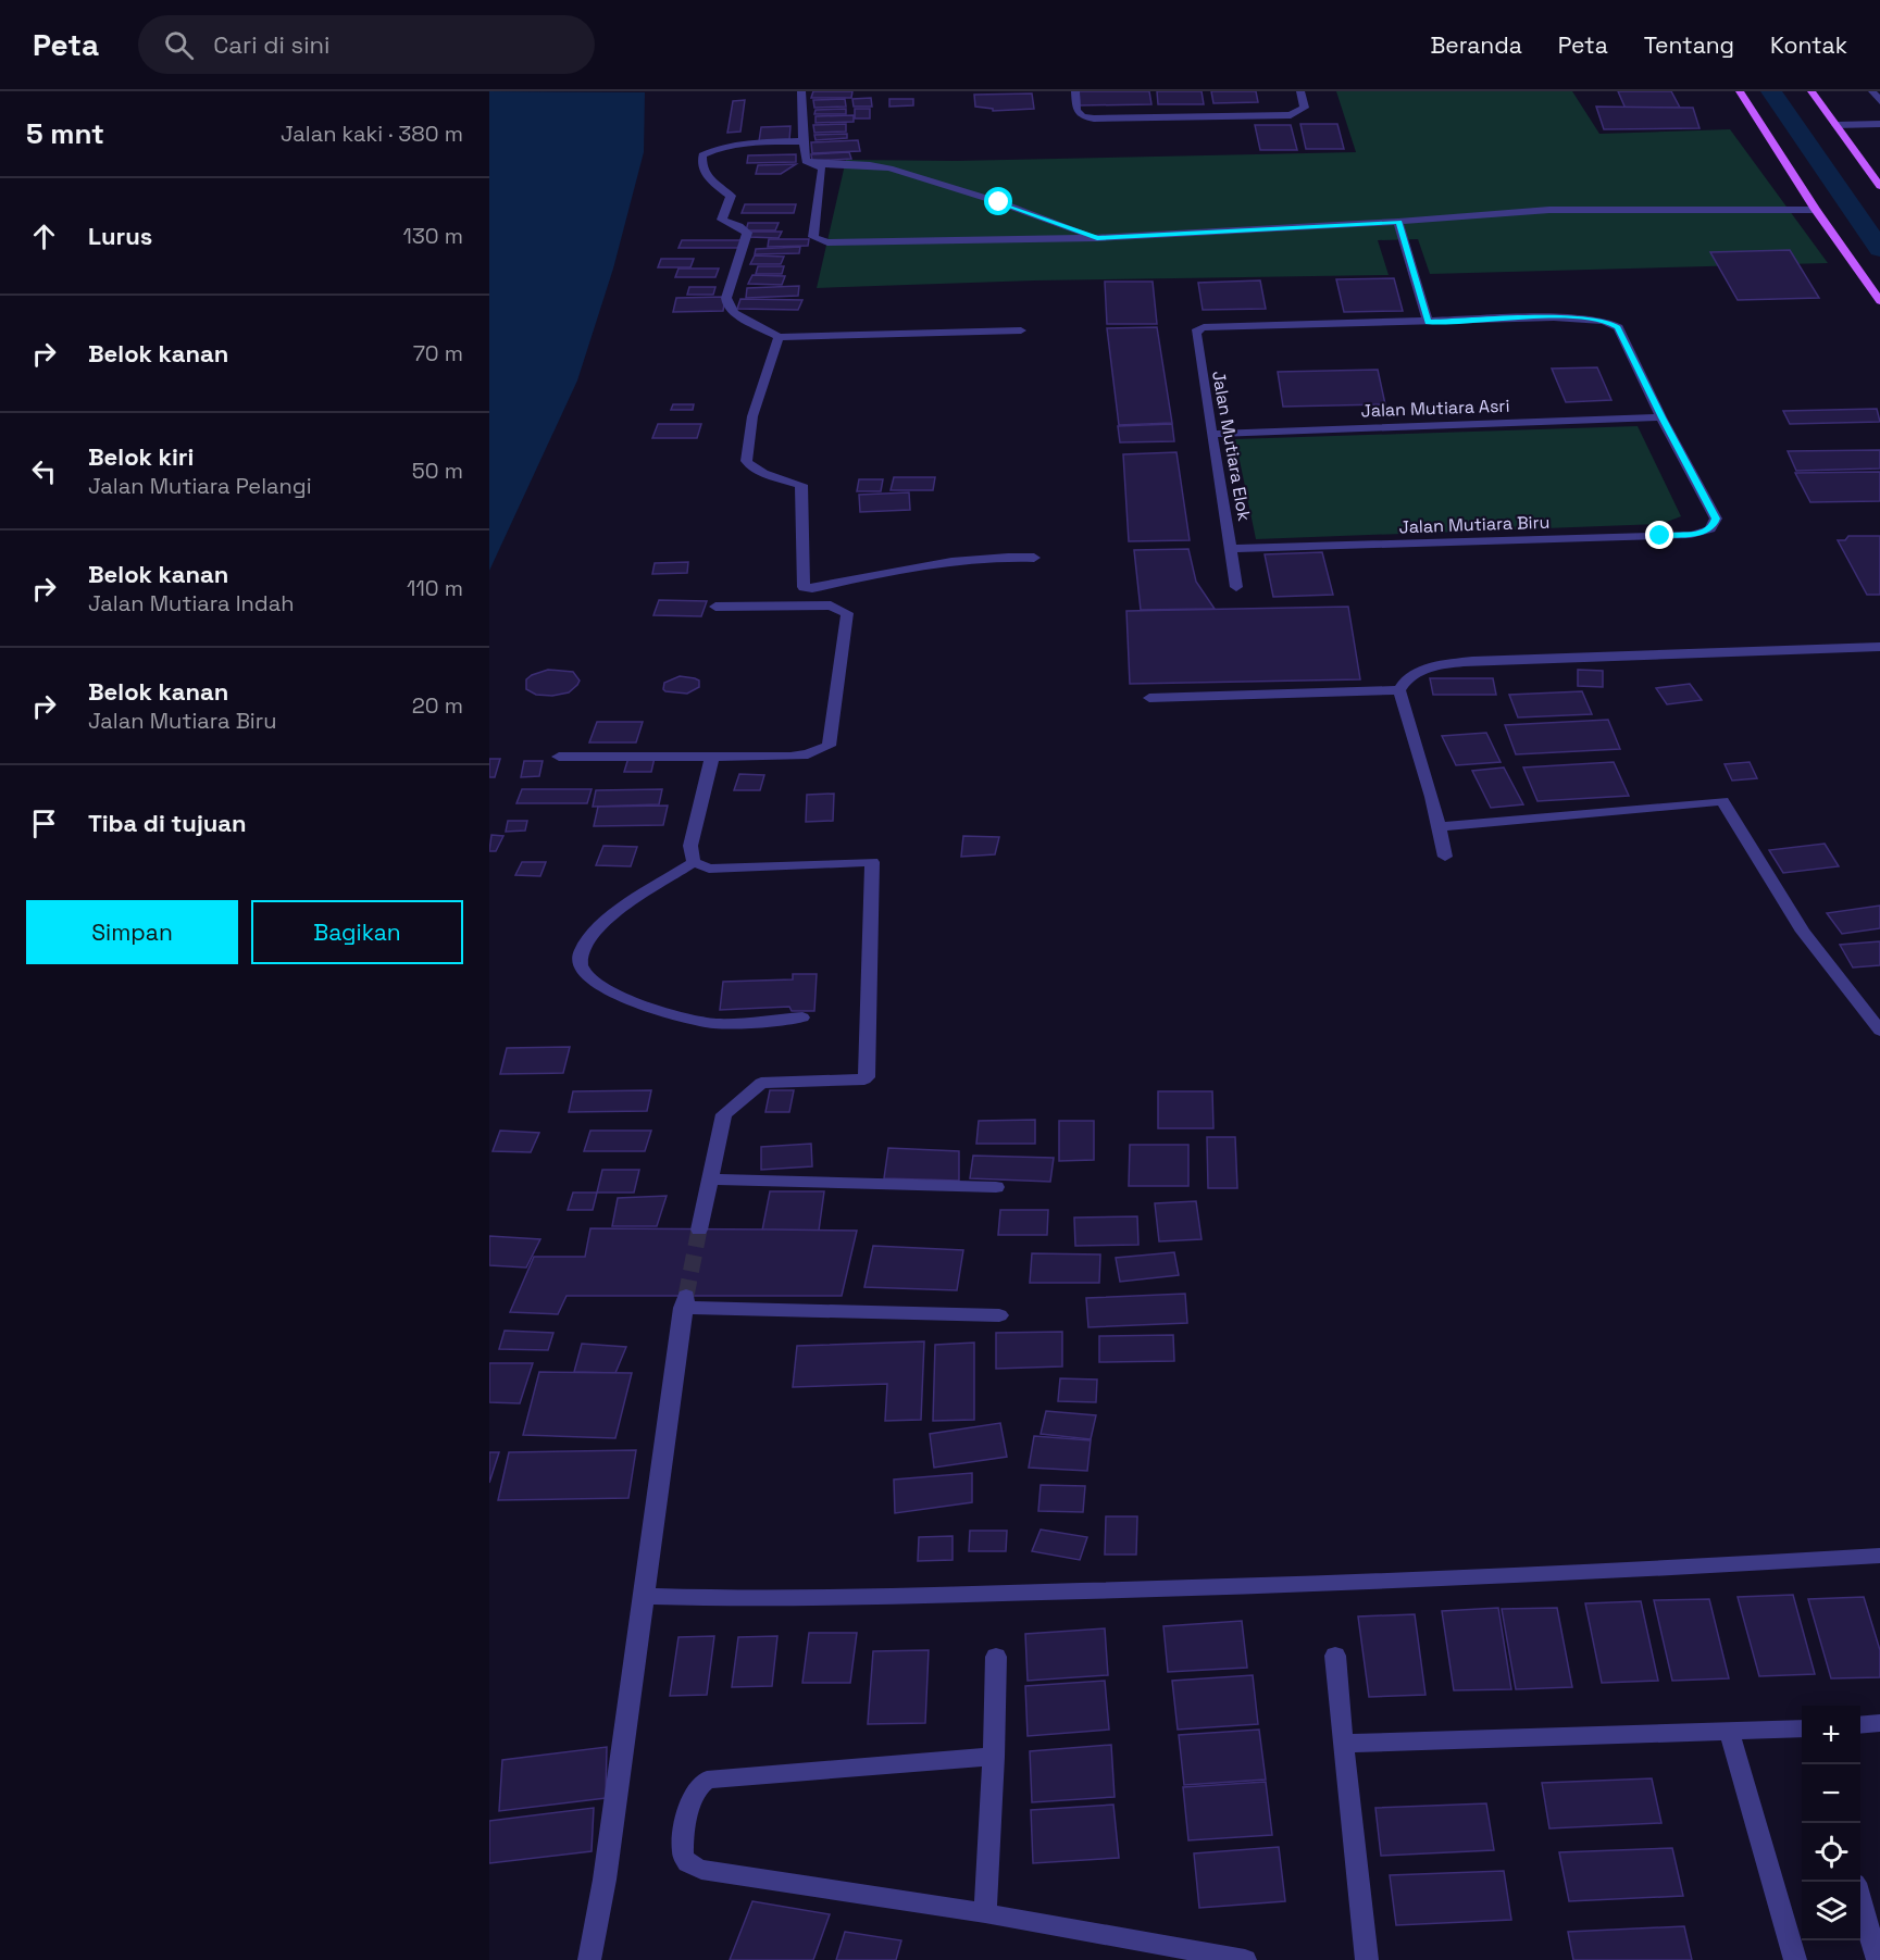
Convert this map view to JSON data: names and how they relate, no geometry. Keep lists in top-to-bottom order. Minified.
{"streets":{"street":["Jalan Mutiara Asri","Jalan Mutiara Elok","Jalan Mutiara Biru"]},"crossings":[["Jalan Mutiara Asri","Jalan Mutiara Elok"],["Jalan Mutiara Asri","Jalan Mutiara Biru"],["Jalan Mutiara Elok","Jalan Mutiara Biru"]],"page":{"header":"Peta","search":"Cari di sini","nav":["Beranda","Peta","Tentang","Kontak"],"heading":["5 mnt","Jalan kaki · 380 m"],"list":[["Lurus","130 m"],["Belok kanan","70 m"],["Belok kiri","Jalan Mutiara Pelangi","50 m"],["Belok kanan","Jalan Mutiara Indah","110 m"],["Belok kanan","Jalan Mutiara Biru","20 m"],"Tiba di tujuan"],"buttons":["Simpan","Bagikan"],"map_buttons":["+","−"]}}
